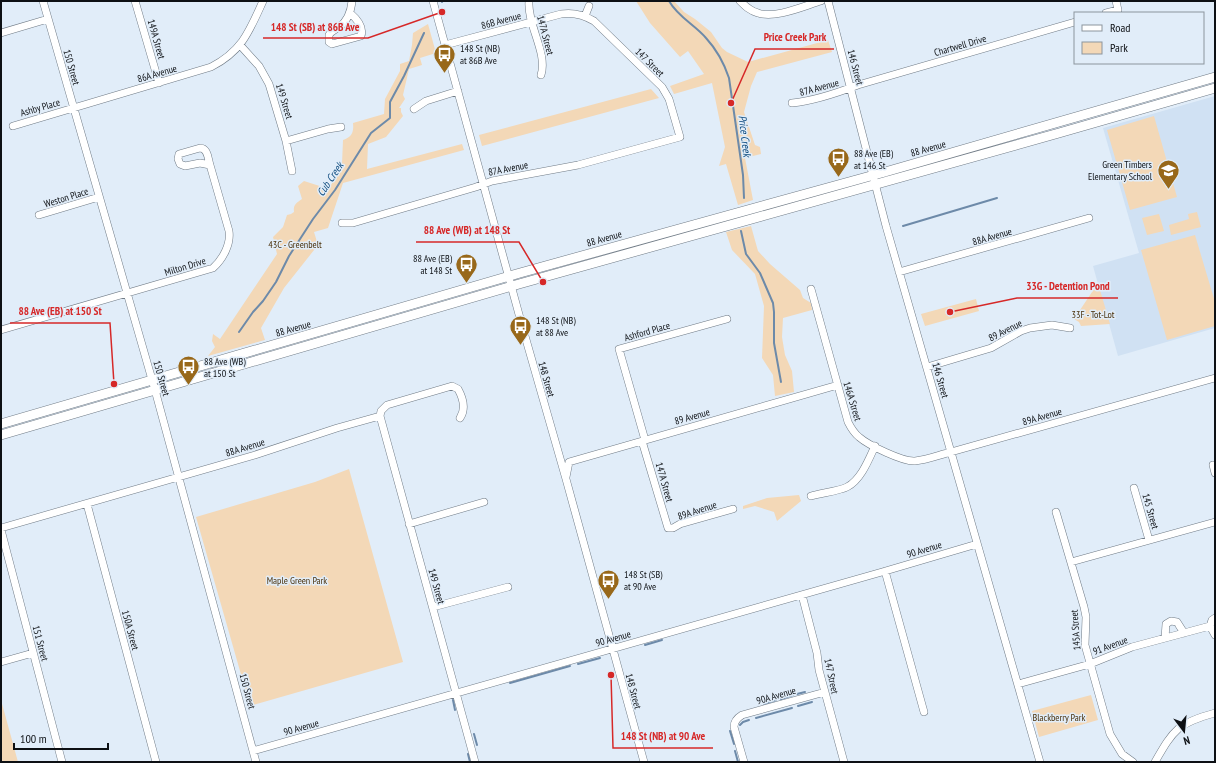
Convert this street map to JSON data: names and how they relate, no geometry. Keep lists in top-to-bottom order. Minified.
{"streets":{"main road":["88 Avenue"],"street":["86B Avenue","147A Street","149A Street","Chartwell Drive","147 Street","150 Street","146 Street","86A Avenue","87A Avenue","149 Street","Ashby Place","Weston Place","88A Avenue","Milton Drive","89 Avenue","Ashford Place","148 Street","146A Street","89A Avenue","145 Street","90 Avenue","150A Street","145A Street","151 Street","91 Avenue","90A Avenue"]},"crossings":[["86B Avenue","147A Street"],["86B Avenue","147 Street"],["86B Avenue","148 Street"],["147A Street","89 Avenue"],["147A Street","Ashford Place"],["147A Street","89A Avenue"],["149A Street","86A Avenue"],["Chartwell Drive","146 Street"],["Chartwell Drive","87A Avenue"],["147 Street","87A Avenue"],["147 Street","90 Avenue"],["147 Street","90A Avenue"],["150 Street","86A Avenue"],["150 Street","Ashby Place"],["150 Street","88 Avenue"],["150 Street","Weston Place"],["150 Street","88A Avenue"],["150 Street","Milton Drive"],["150 Street","90 Avenue"],["146 Street","87A Avenue"],["146 Street","88 Avenue"],["146 Street","88A Avenue"],["146 Street","89 Avenue"],["146 Street","89A Avenue"],["146 Street","90 Avenue"],["146 Street","91 Avenue"],["86A Avenue","149 Street"],["86A Avenue","Ashby Place"],["87A Avenue","148 Street"],["149 Street","88A Avenue"],["149 Street","90 Avenue"],["88 Avenue","148 Street"],["88A Avenue","150A Street"],["88A Avenue","151 Street"],["89 Avenue","Ashford Place"],["89 Avenue","148 Street"],["89 Avenue","146A Street"],["148 Street","90 Avenue"],["146A Street","89A Avenue"],["145A Street","91 Avenue"]],"water":["Price Creek","Cub Creek"],"parks":["43C - Greenbelt","33F - Tot-Lot","Maple Green Park","Blackberry Park"],"places":{"other":["148 St (SB) at 86B Ave","Price Creek Park","88 Ave (WB) at 148 St","33G - Detention Pond","88 Ave (EB) at 150 St","148 St (NB) at 90 Ave"],"bus stop":["148 St (NB) at 86B Ave","88 Ave (EB) at 146 St","88 Ave (EB) at 148 St","148 St (NB) at 88 Ave","88 Ave (WB) at 150 St","148 St (SB) at 90 Ave"],"school or university":["Green Timbers Elementary School"]},"legend":["Road","Park"],"scale_bar":"100 m","north":"bottom"}
